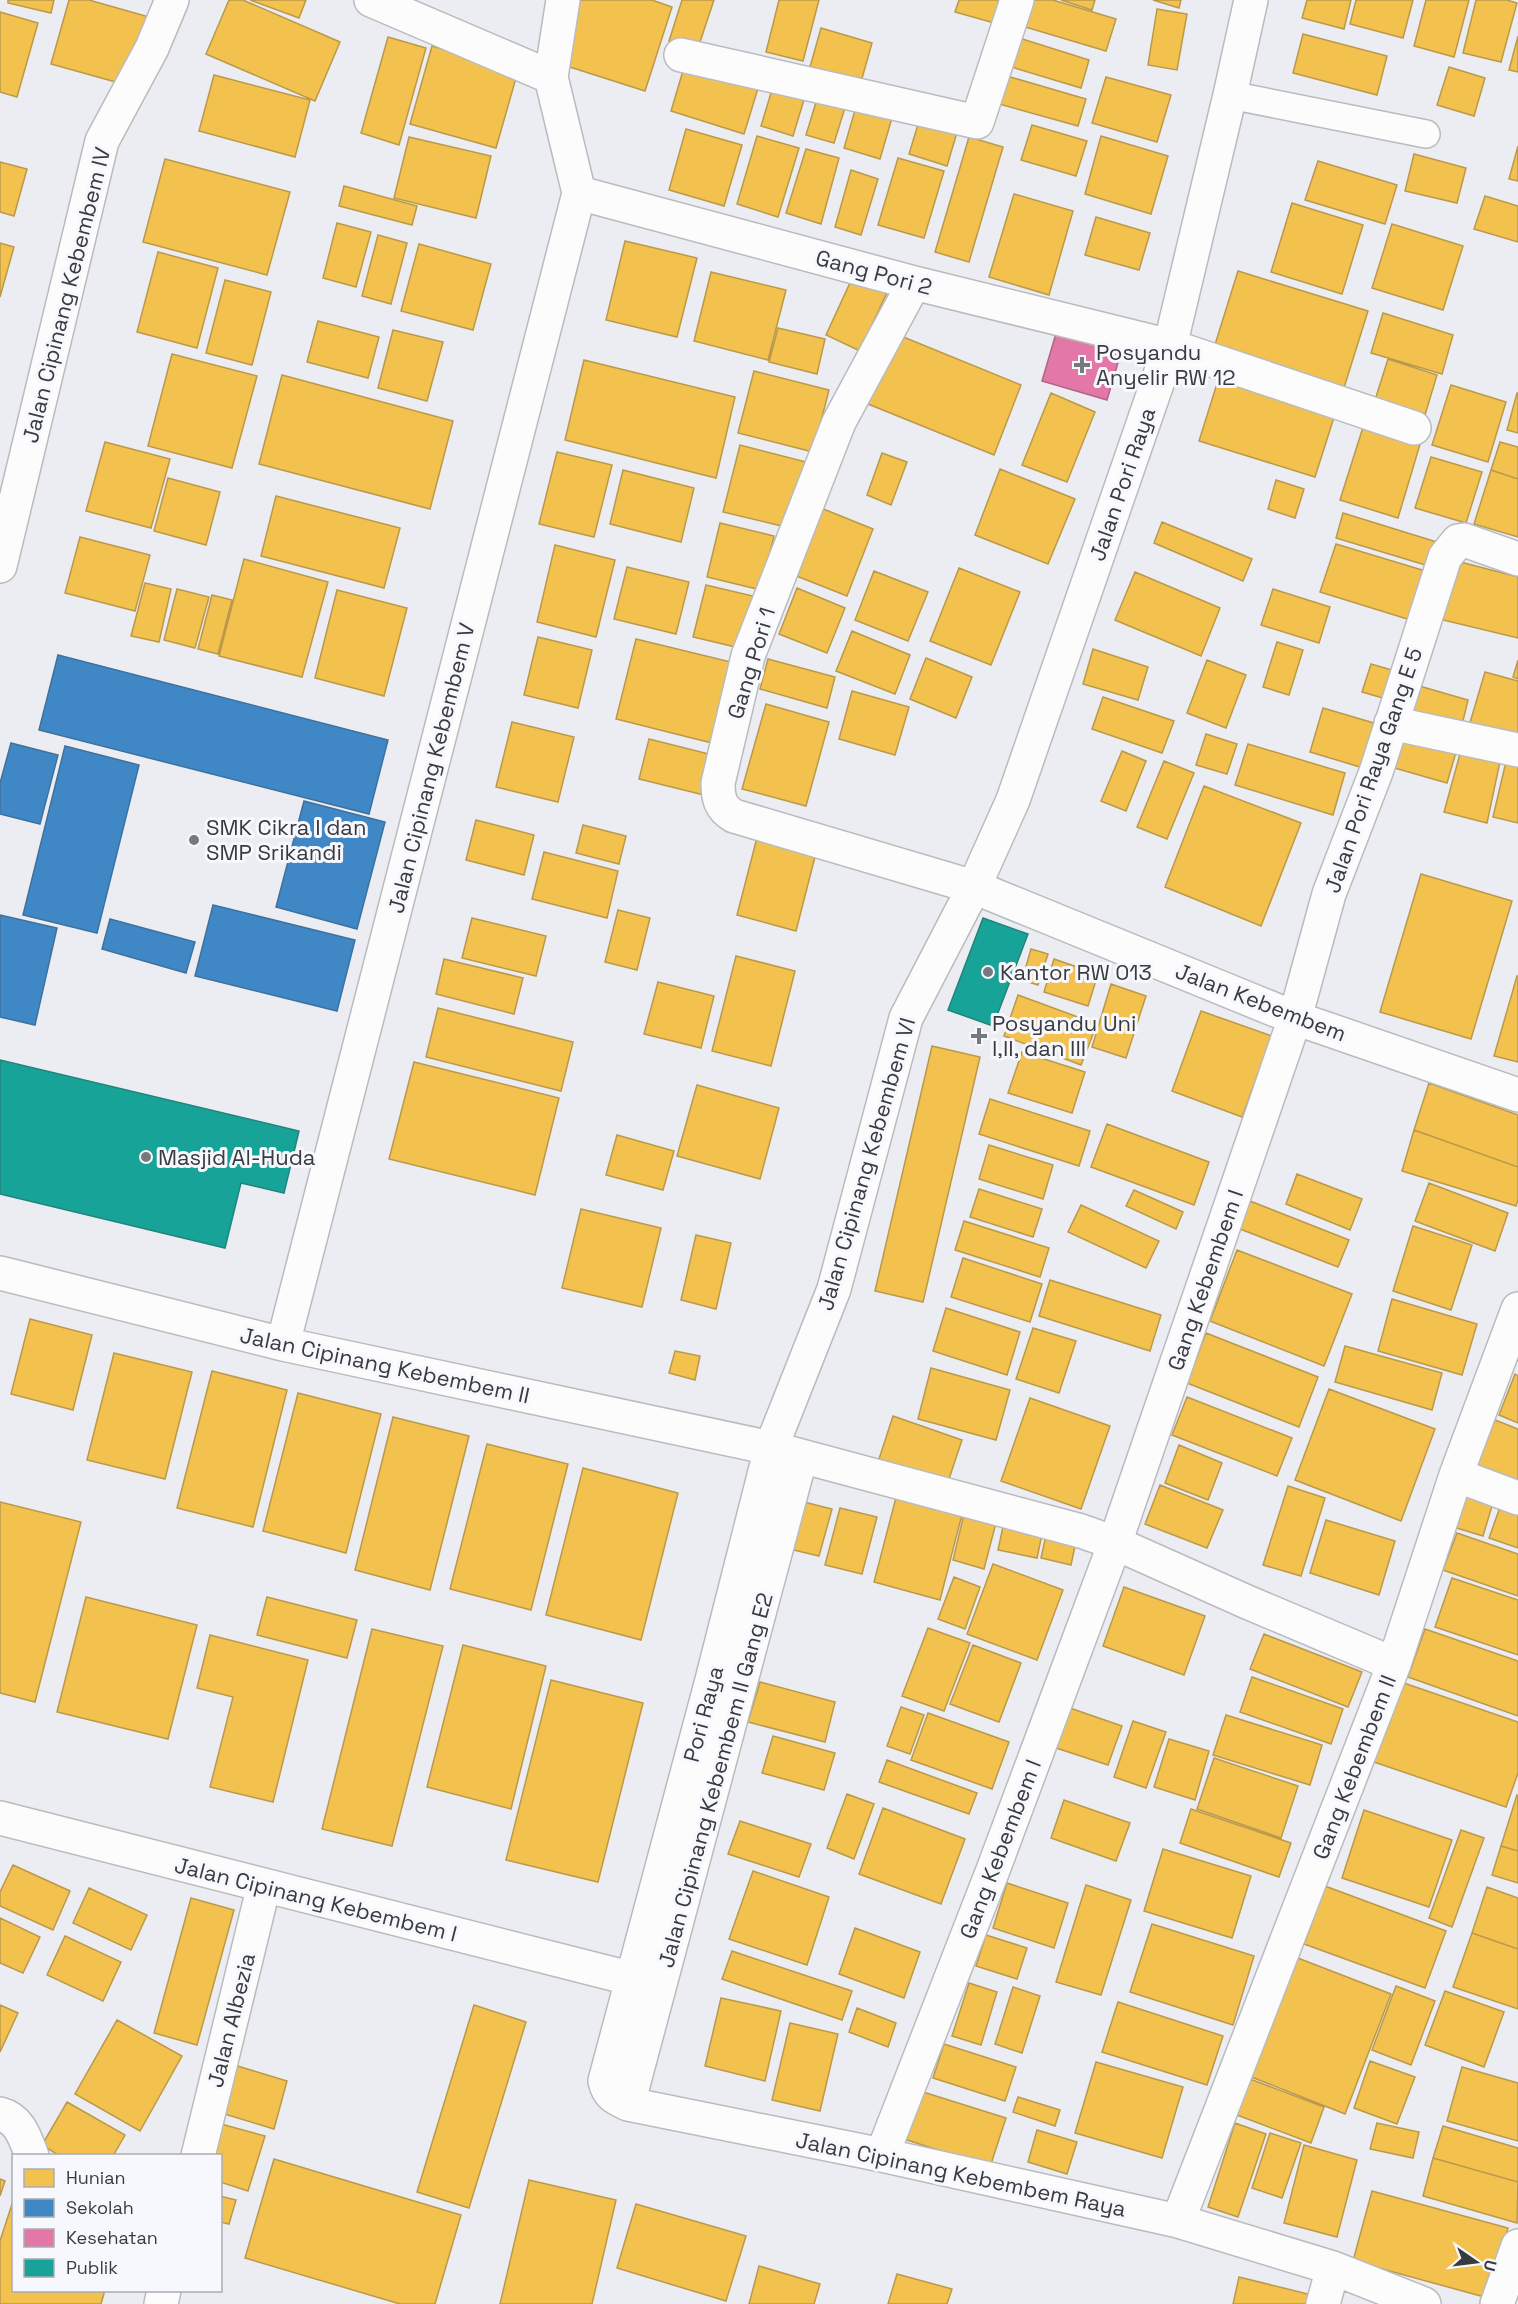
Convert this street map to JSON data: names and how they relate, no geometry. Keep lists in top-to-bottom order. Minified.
{"streets":{"street":["Gang Pori 2","Jalan Cipinang Kebembem IV","Jalan Pori Raya","Gang Pori 1","Jalan Cipinang Kebembem V","Jalan Pori Raya Gang E 5","Jalan Kebembem","Jalan Cipinang Kebembem VI","Gang Kebembem I","Jalan Cipinang Kebembem II","Pori Raya","Gang Kebembem II","Jalan Cipinang Kebembem II Gang E2","Jalan Cipinang Kebembem I","Jalan Albezia","Jalan Cipinang Kebembem Raya"]},"crossings":[["Gang Pori 2","Jalan Pori Raya"],["Gang Pori 2","Gang Pori 1"],["Gang Pori 2","Jalan Cipinang Kebembem V"],["Jalan Pori Raya","Gang Pori 1"],["Jalan Pori Raya","Jalan Kebembem"],["Jalan Pori Raya","Jalan Cipinang Kebembem VI"],["Gang Pori 1","Jalan Kebembem"],["Gang Pori 1","Jalan Cipinang Kebembem VI"],["Jalan Cipinang Kebembem V","Jalan Cipinang Kebembem II"],["Jalan Pori Raya Gang E 5","Jalan Kebembem"],["Jalan Pori Raya Gang E 5","Gang Kebembem I"],["Jalan Kebembem","Jalan Cipinang Kebembem VI"],["Jalan Kebembem","Gang Kebembem I"],["Jalan Cipinang Kebembem VI","Jalan Cipinang Kebembem II"],["Jalan Cipinang Kebembem VI","Pori Raya"],["Jalan Cipinang Kebembem VI","Jalan Cipinang Kebembem II Gang E2"],["Gang Kebembem I","Jalan Cipinang Kebembem II"],["Gang Kebembem I","Jalan Cipinang Kebembem Raya"],["Jalan Cipinang Kebembem II","Pori Raya"],["Jalan Cipinang Kebembem II","Jalan Cipinang Kebembem II Gang E2"],["Pori Raya","Jalan Cipinang Kebembem II Gang E2"],["Pori Raya","Jalan Cipinang Kebembem I"],["Pori Raya","Jalan Cipinang Kebembem Raya"],["Gang Kebembem II","Jalan Cipinang Kebembem Raya"],["Jalan Cipinang Kebembem II Gang E2","Jalan Cipinang Kebembem Raya"],["Jalan Cipinang Kebembem I","Jalan Albezia"],["Jalan Cipinang Kebembem I","Jalan Cipinang Kebembem Raya"]],"places":{"health":["Posyandu Anyelir RW 12","Posyandu Uni I,II, dan III"],"other":["SMK Cikra I dan SMP Srikandi","Kantor RW 013","Masjid Al-Huda"]},"legend":["Hunian","Sekolah","Kesehatan","Publik"],"north":"right"}
